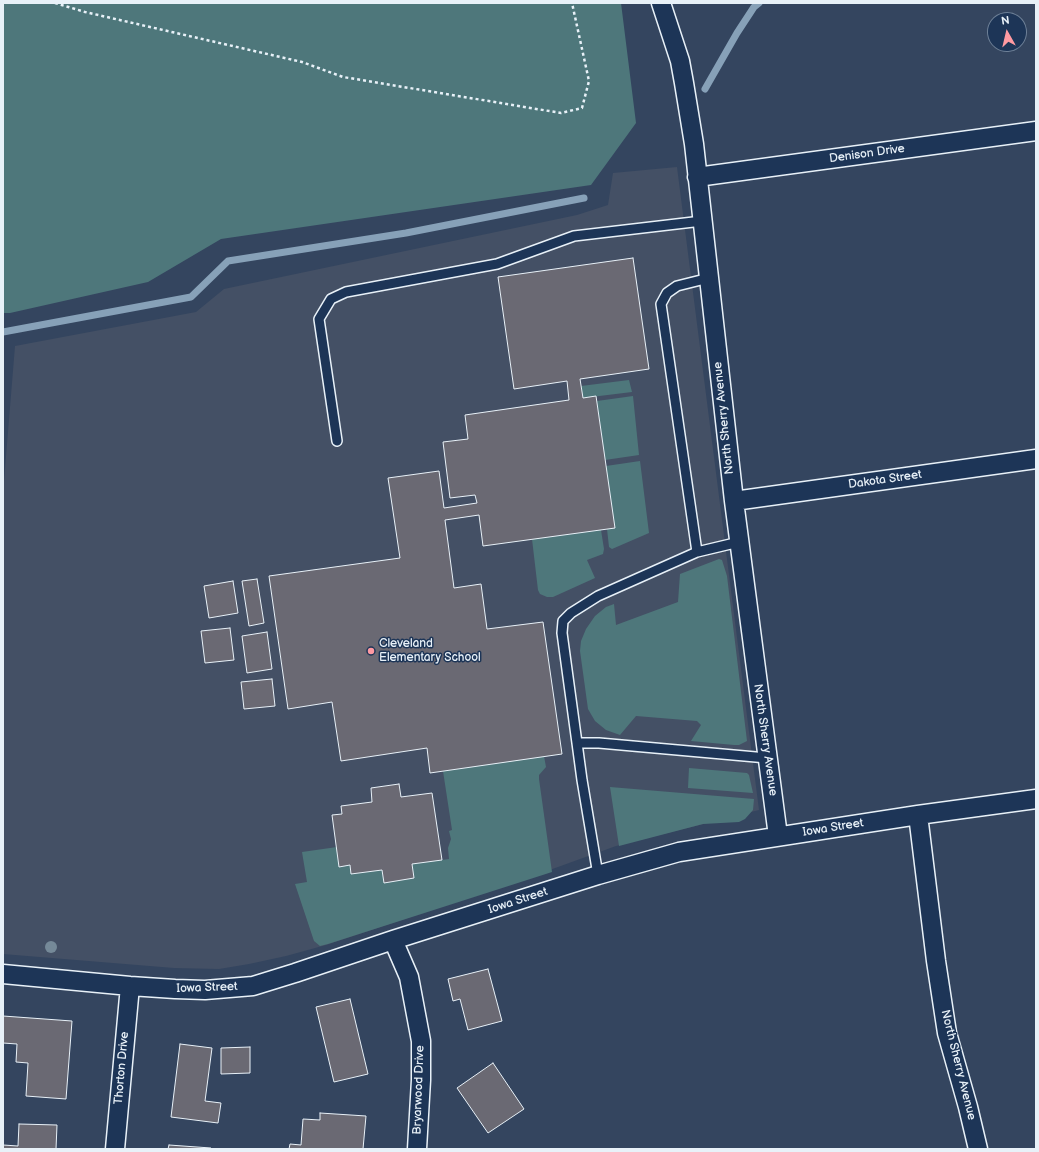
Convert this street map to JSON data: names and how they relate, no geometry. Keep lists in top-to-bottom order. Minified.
{"streets":{"street":["Denison Drive","North Sherry Avenue","Dakota Street","Iowa Street","Thorton Drive","Bryarwood Drive"]},"crossings":[["Denison Drive","North Sherry Avenue"],["North Sherry Avenue","Dakota Street"],["North Sherry Avenue","Iowa Street"],["Iowa Street","Thorton Drive"],["Iowa Street","Bryarwood Drive"]],"places":["Cleveland Elementary School"],"north":"top"}
